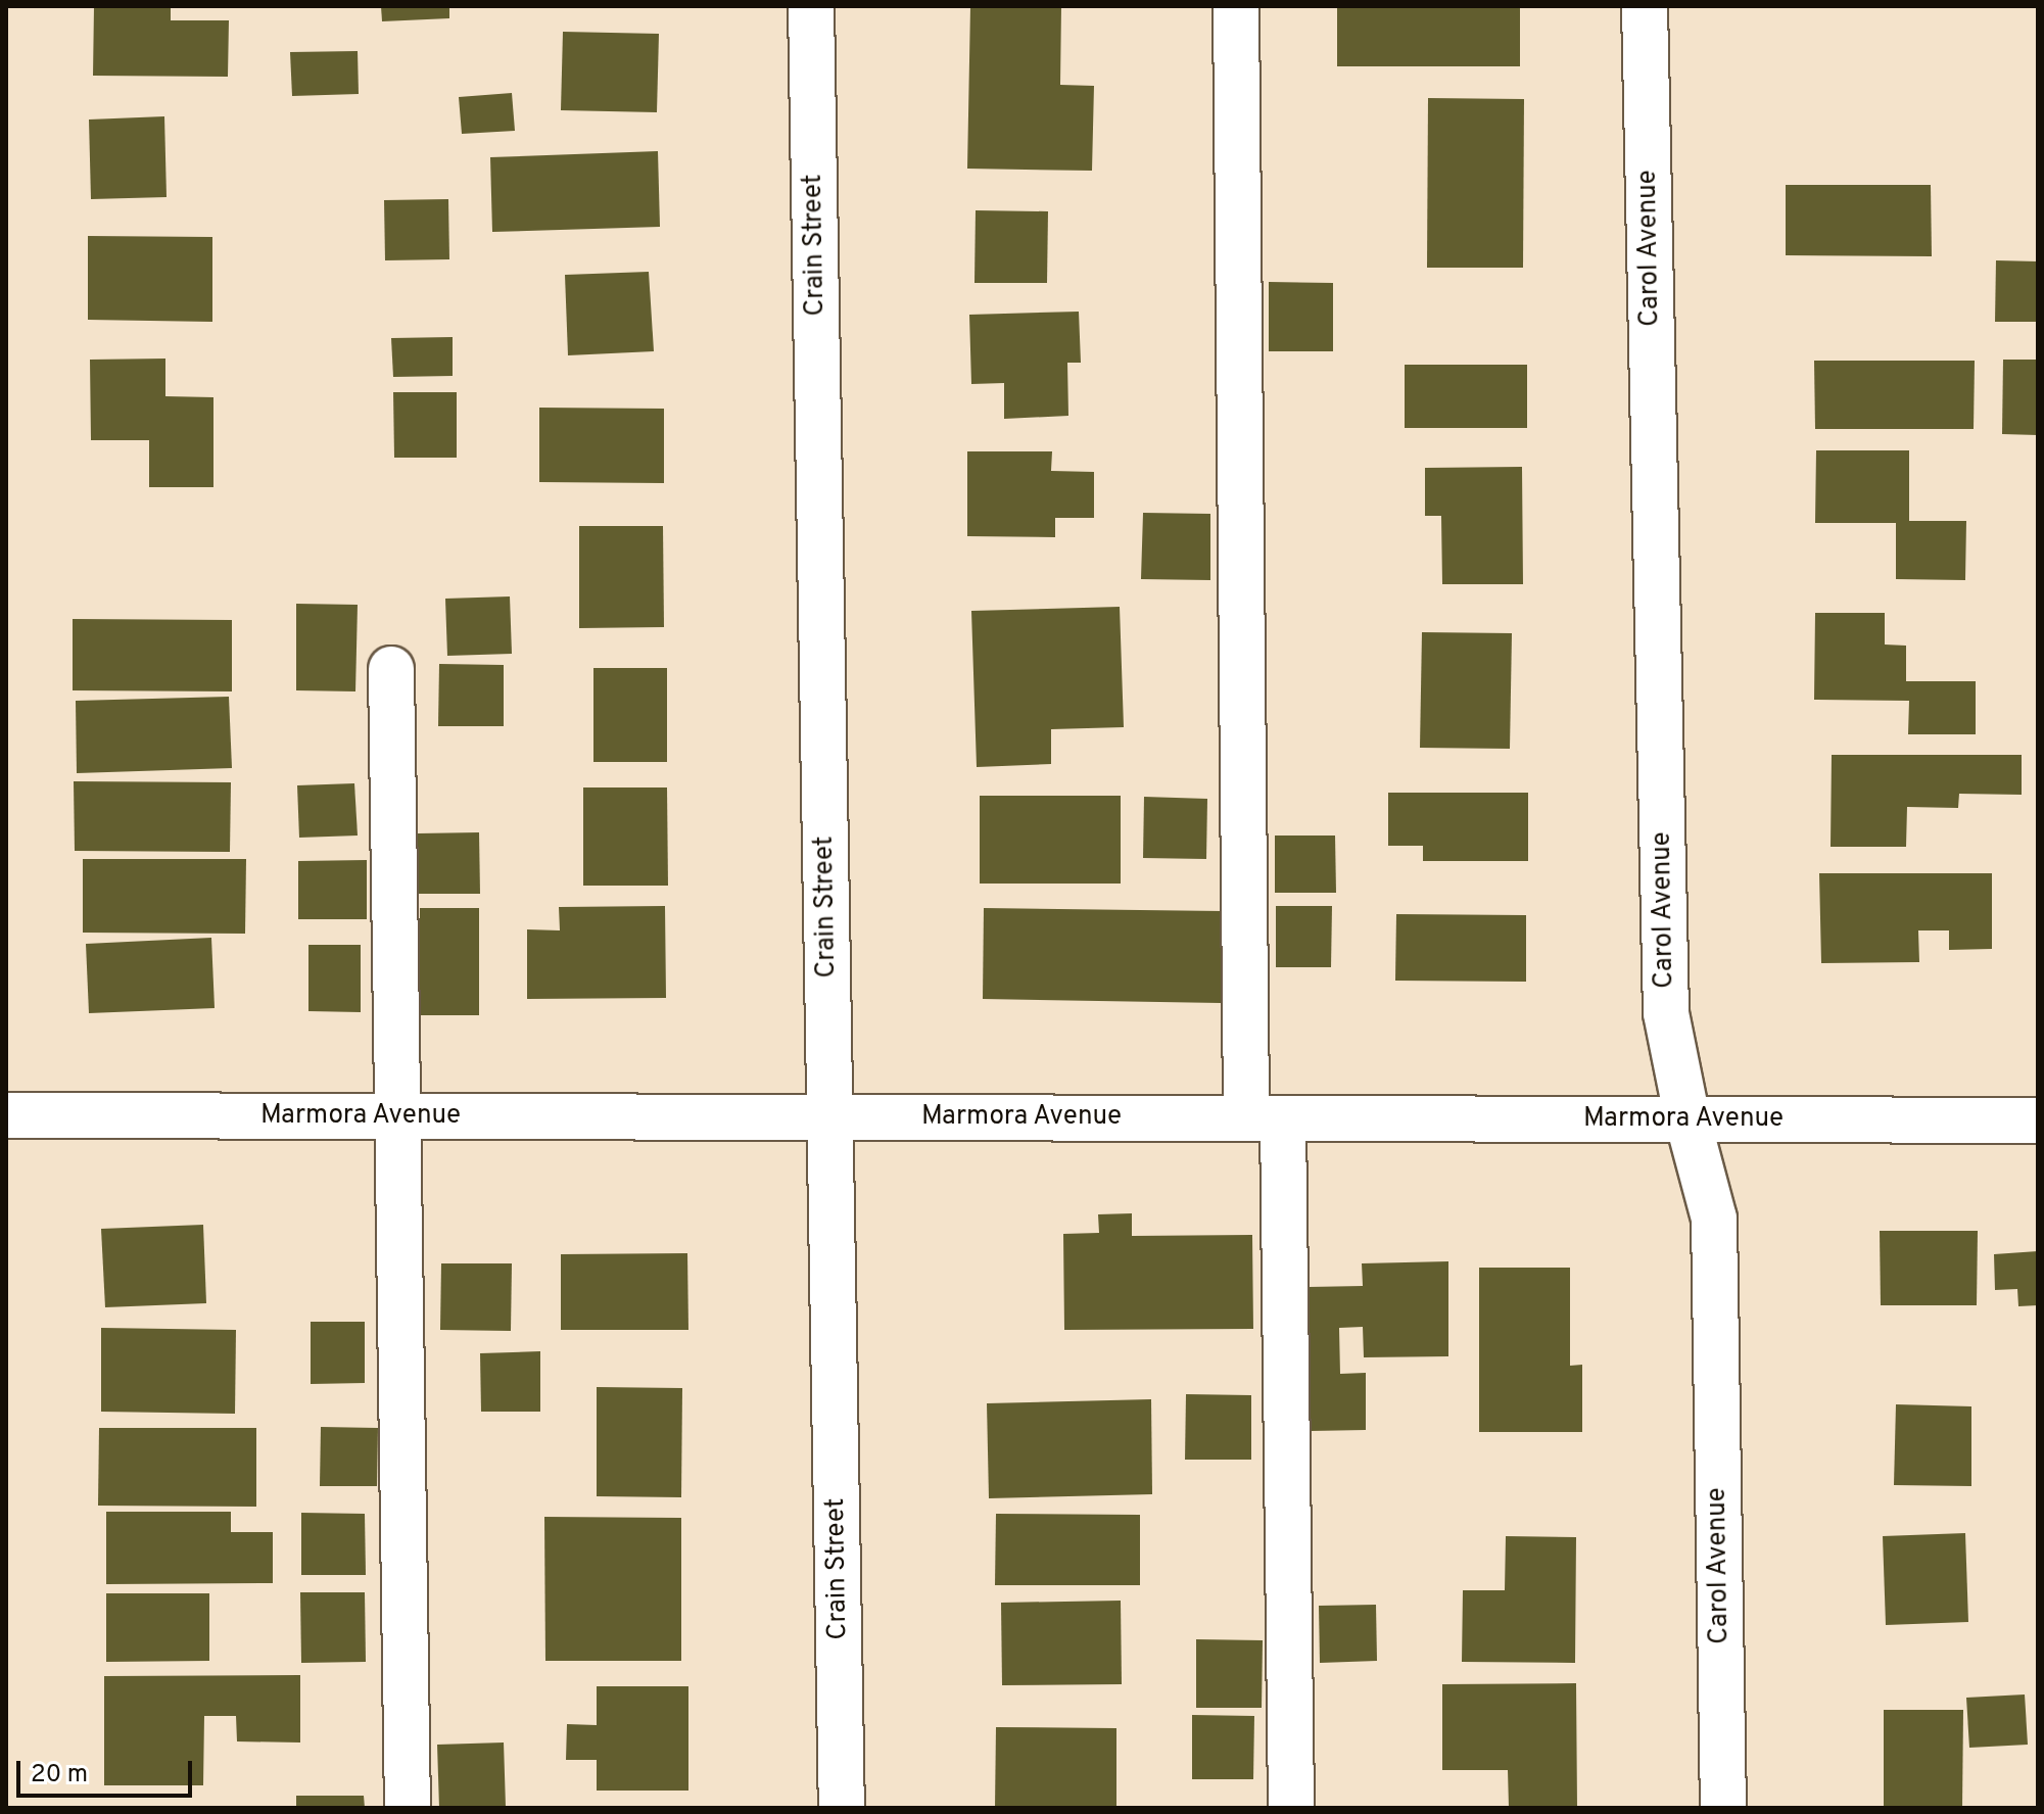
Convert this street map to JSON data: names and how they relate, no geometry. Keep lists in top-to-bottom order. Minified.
{"streets":{"street":["Crain Street","Carol Avenue","Marmora Avenue"]},"crossings":[["Crain Street","Marmora Avenue"],["Carol Avenue","Marmora Avenue"]],"scale_bar":"20 m"}
